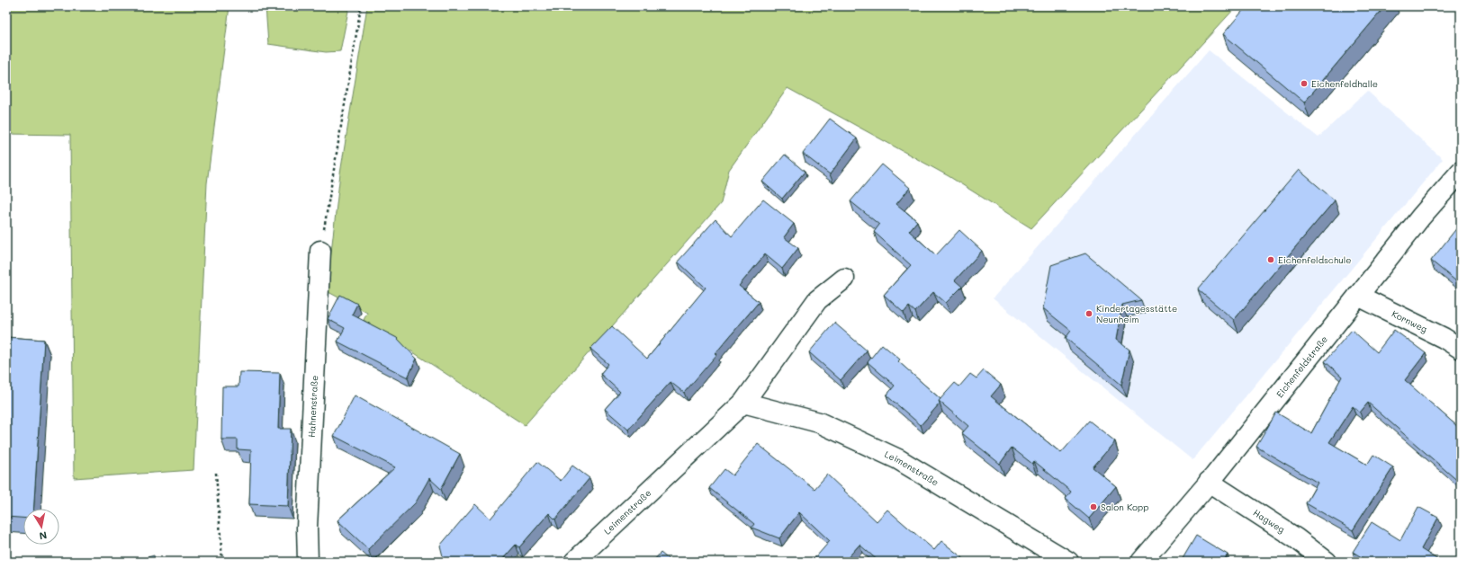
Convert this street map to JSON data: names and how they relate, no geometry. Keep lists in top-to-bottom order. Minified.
{"streets":{"street":["Kornweg","Eichenfeldstraße","Hahnenstraße","Leimenstraße","Hagweg"]},"crossings":[["Kornweg","Eichenfeldstraße"],["Eichenfeldstraße","Hagweg"]],"places":["Eichenfeldhalle","Eichenfeldschule","Kindertagesstätte Neunheim","Salon Kopp"],"north":"bottom"}
